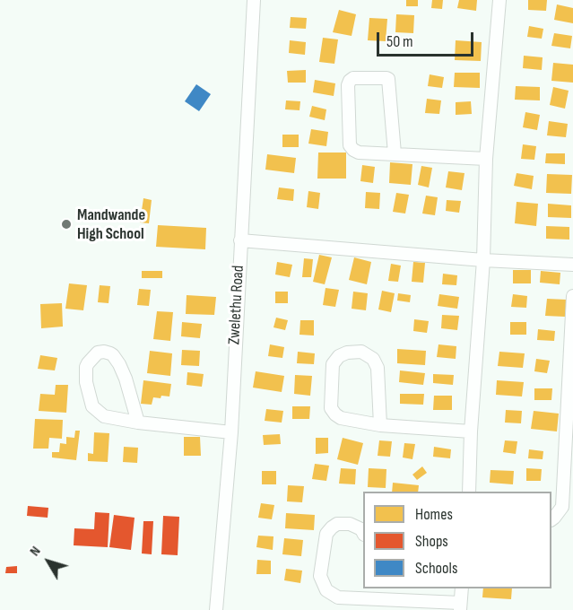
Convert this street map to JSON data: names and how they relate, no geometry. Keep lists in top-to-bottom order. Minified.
{"streets":{"street":["Zwelethu Road"]},"places":["Mandwande High School"],"legend":["Homes","Shops","Schools"],"scale_bar":"50 m","north":"top left"}
